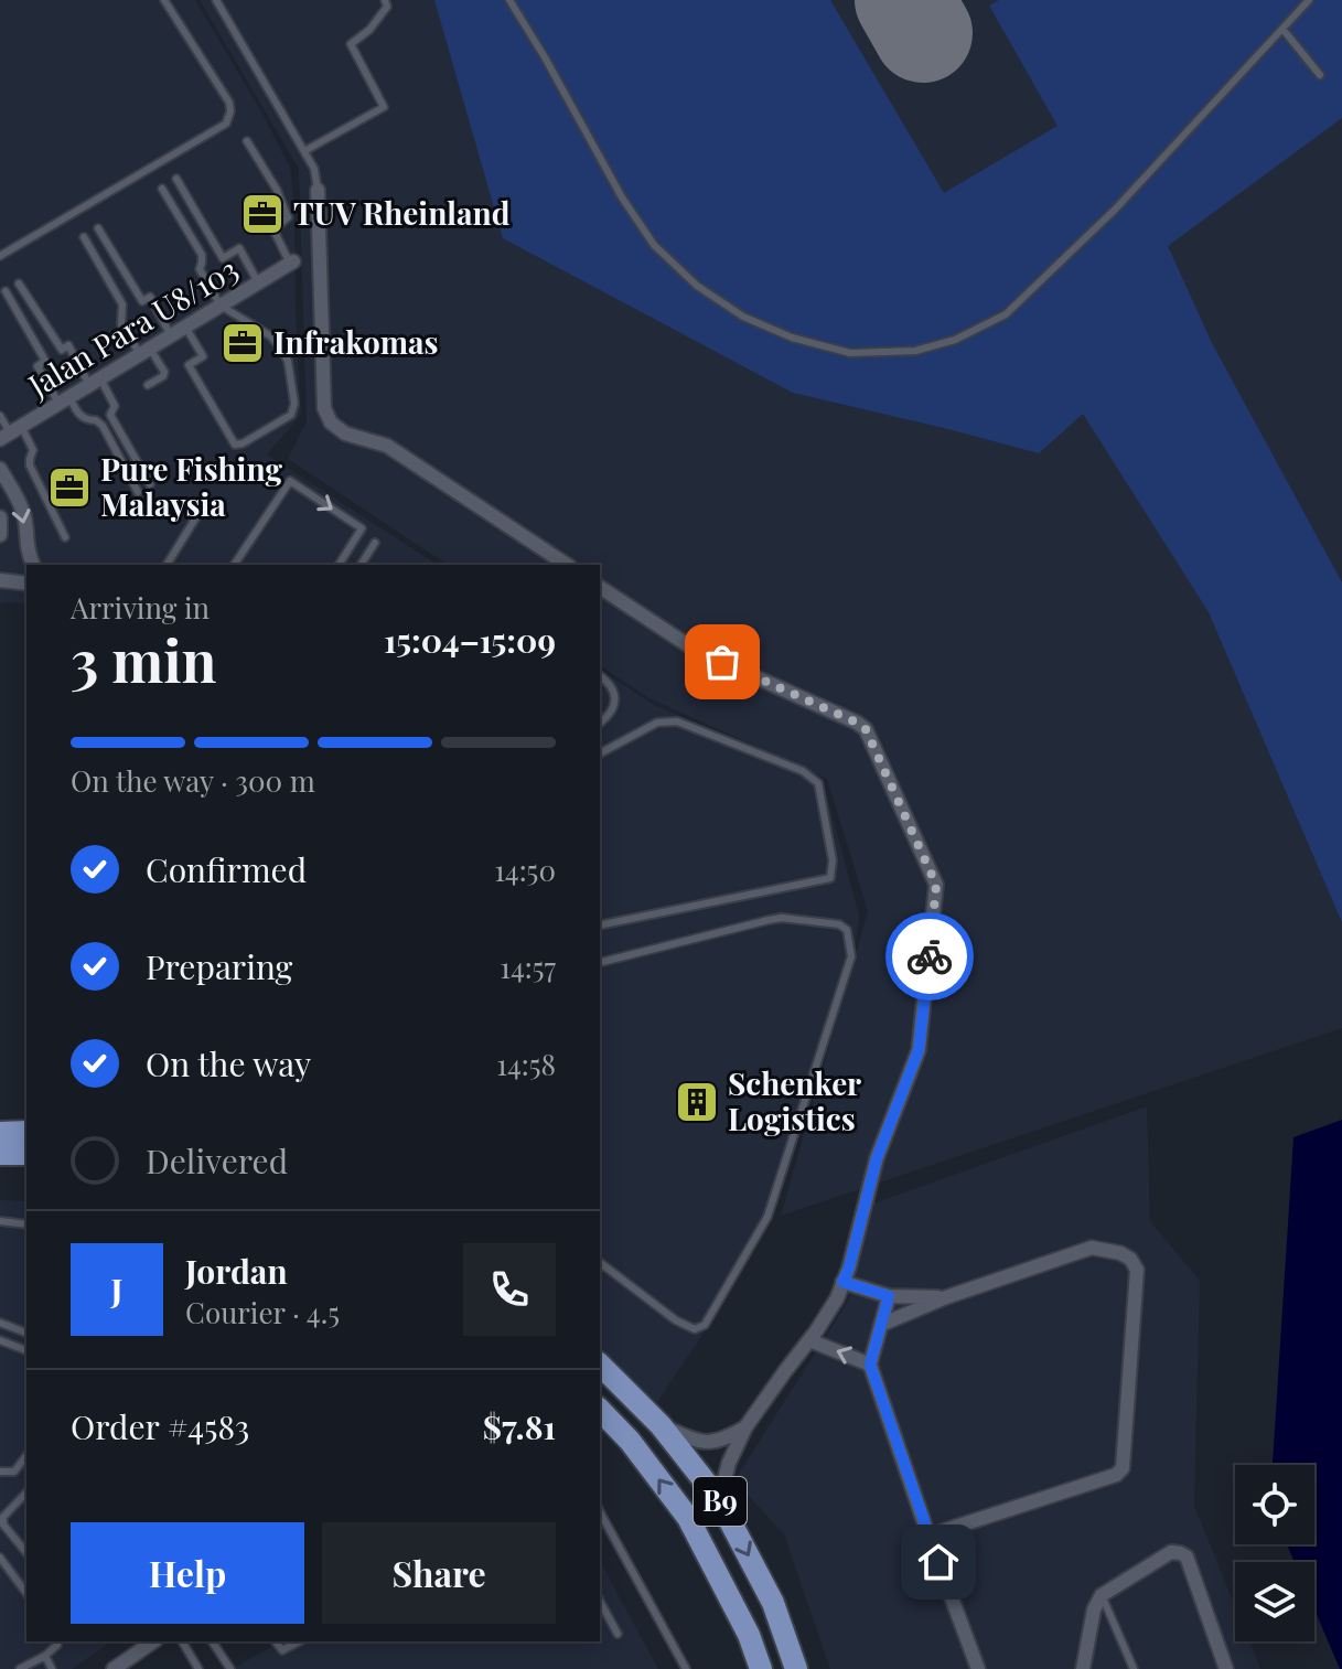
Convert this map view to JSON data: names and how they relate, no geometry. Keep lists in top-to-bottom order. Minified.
{"streets":{"main road":["B9"],"street":["Jalan Para U8/103"]},"places":{"office":["TUV Rheinland","Infrakomas","Pure Fishing Malaysia"],"building":["Schenker Logistics"]},"page":{"heading":["3 min","Arriving in","15:04–15:09"],"panel":["Jordan","Courier · 4.5","Order #4583","$7.81"],"bar":"On the way · 300 m","list":[["Confirmed","14:50"],["Preparing","14:57"],["On the way","14:58"],"Delivered"],"round":"J","buttons":["Help","Share"]}}
